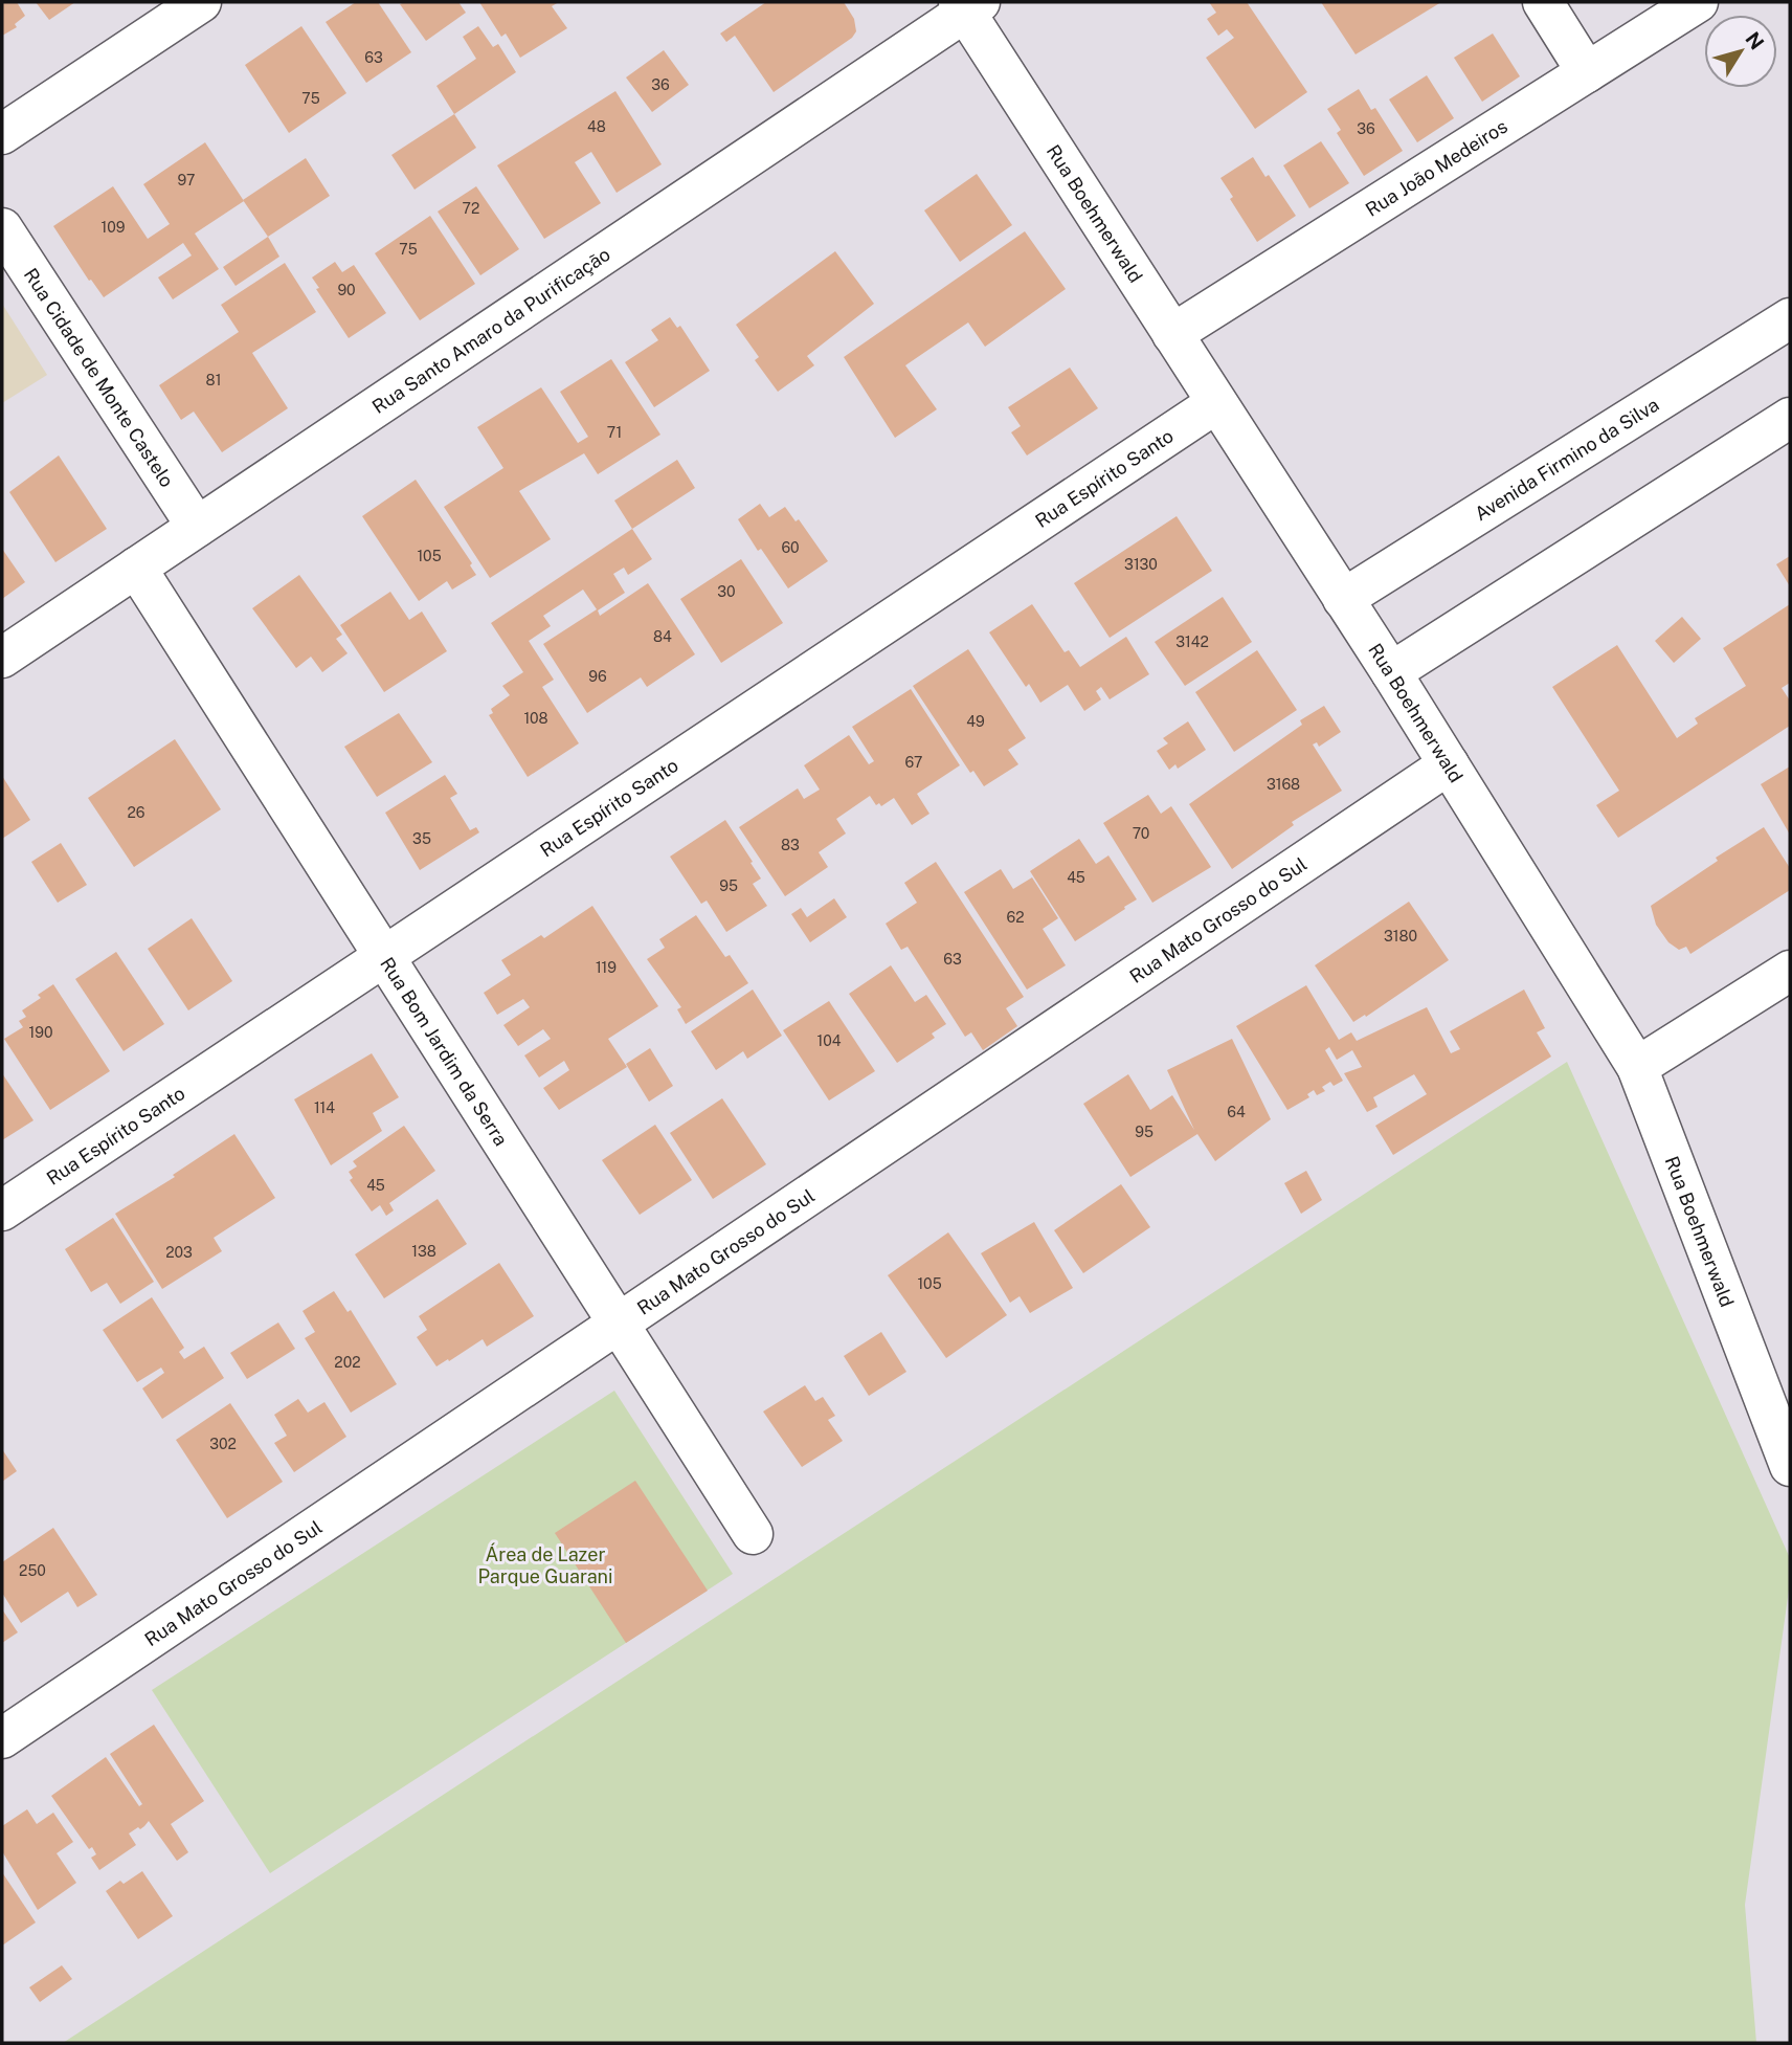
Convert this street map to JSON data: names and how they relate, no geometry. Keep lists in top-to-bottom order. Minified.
{"streets":{"street":["Rua João Medeiros","Rua Boehmerwald","Rua Santo Amaro da Purificação","Rua Cidade de Monte Castelo","Avenida Firmino da Silva","Rua Espírito Santo","Rua Mato Grosso do Sul","Rua Bom Jardim da Serra"]},"crossings":[["Rua João Medeiros","Rua Boehmerwald"],["Rua Boehmerwald","Rua Santo Amaro da Purificação"],["Rua Boehmerwald","Avenida Firmino da Silva"],["Rua Boehmerwald","Rua Espírito Santo"],["Rua Boehmerwald","Rua Mato Grosso do Sul"],["Rua Santo Amaro da Purificação","Rua Cidade de Monte Castelo"],["Rua Santo Amaro da Purificação","Rua Bom Jardim da Serra"],["Rua Espírito Santo","Rua Bom Jardim da Serra"],["Rua Mato Grosso do Sul","Rua Bom Jardim da Serra"]],"parks":["Área de Lazer Parque Guarani"],"house_numbers":["63","36","75","48","36","97","72","109","75","90","81","71","60","105","3130","30","84","3142","96","108","49","67","3168","26","70","35","83","45","95","62","3180","63","119","190","104","114","64","95","45","138","203","105","202","302","250"],"north":"top right"}
